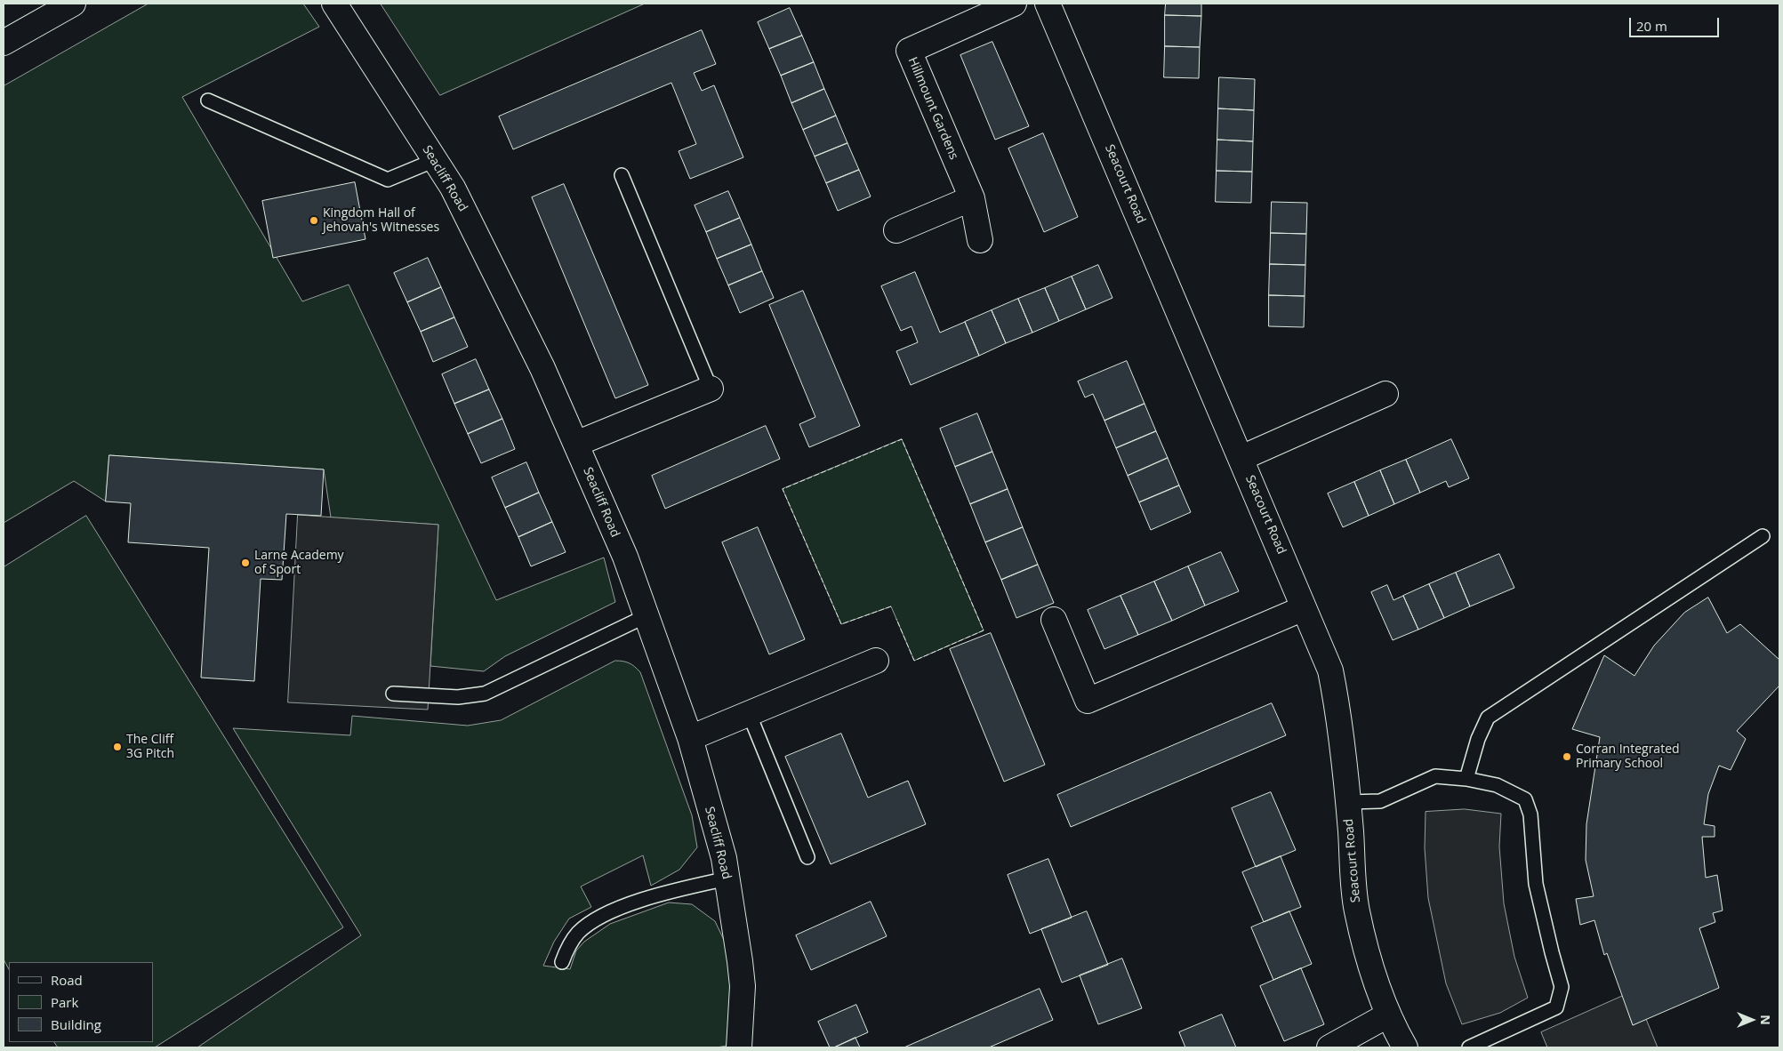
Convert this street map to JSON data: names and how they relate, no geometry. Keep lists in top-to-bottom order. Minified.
{"streets":{"street":["Hillmount Gardens","Seacliff Road","Seacourt Road"]},"places":["Kingdom Hall of Jehovah's Witnesses","Larne Academy of Sport","The Cliff 3G Pitch","Corran Integrated Primary School"],"legend":["Road","Park","Building"],"scale_bar":"20 m","north":"right"}
